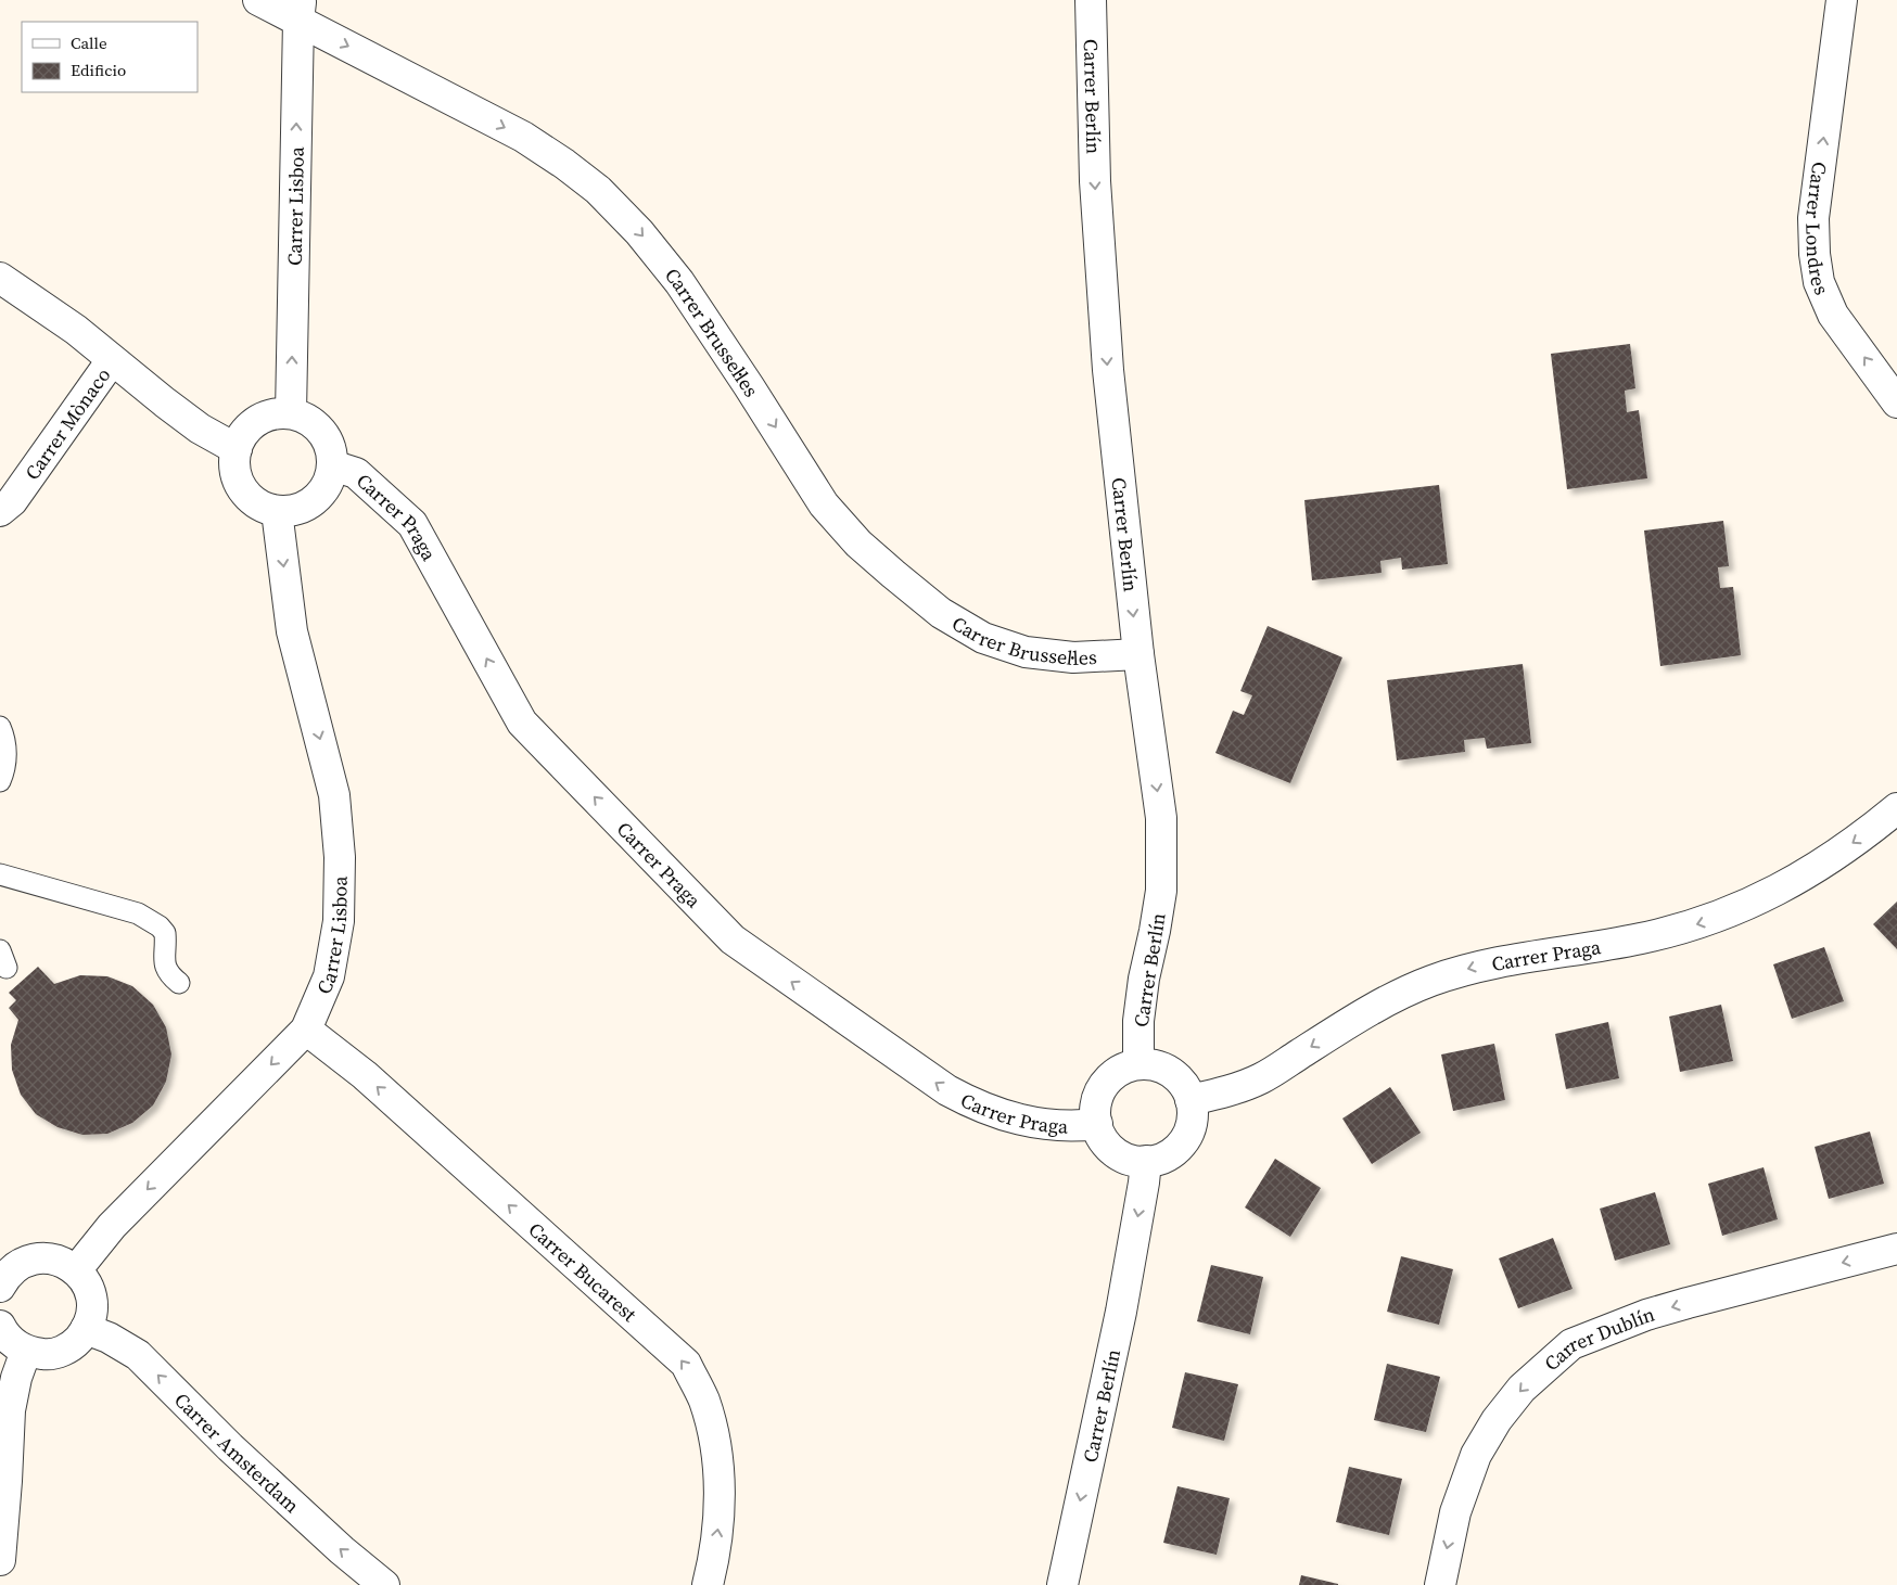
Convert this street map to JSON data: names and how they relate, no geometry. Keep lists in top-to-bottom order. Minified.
{"streets":{"street":["Carrer Berlín","Carrer Lisboa","Carrer Londres","Carrer Brussel·les","Carrer Mònaco","Carrer Praga","Carrer Bucarest","Carrer Dublín","Carrer Amsterdam"]},"crossings":[["Carrer Berlín","Carrer Brussel·les"],["Carrer Berlín","Carrer Praga"],["Carrer Lisboa","Carrer Brussel·les"],["Carrer Lisboa","Carrer Praga"],["Carrer Lisboa","Carrer Bucarest"]],"one_way":["Carrer Berlín","Carrer Londres","Carrer Brussel·les","Carrer Praga","Carrer Bucarest","Carrer Dublín","Carrer Amsterdam"],"legend":["Calle","Edificio"]}
